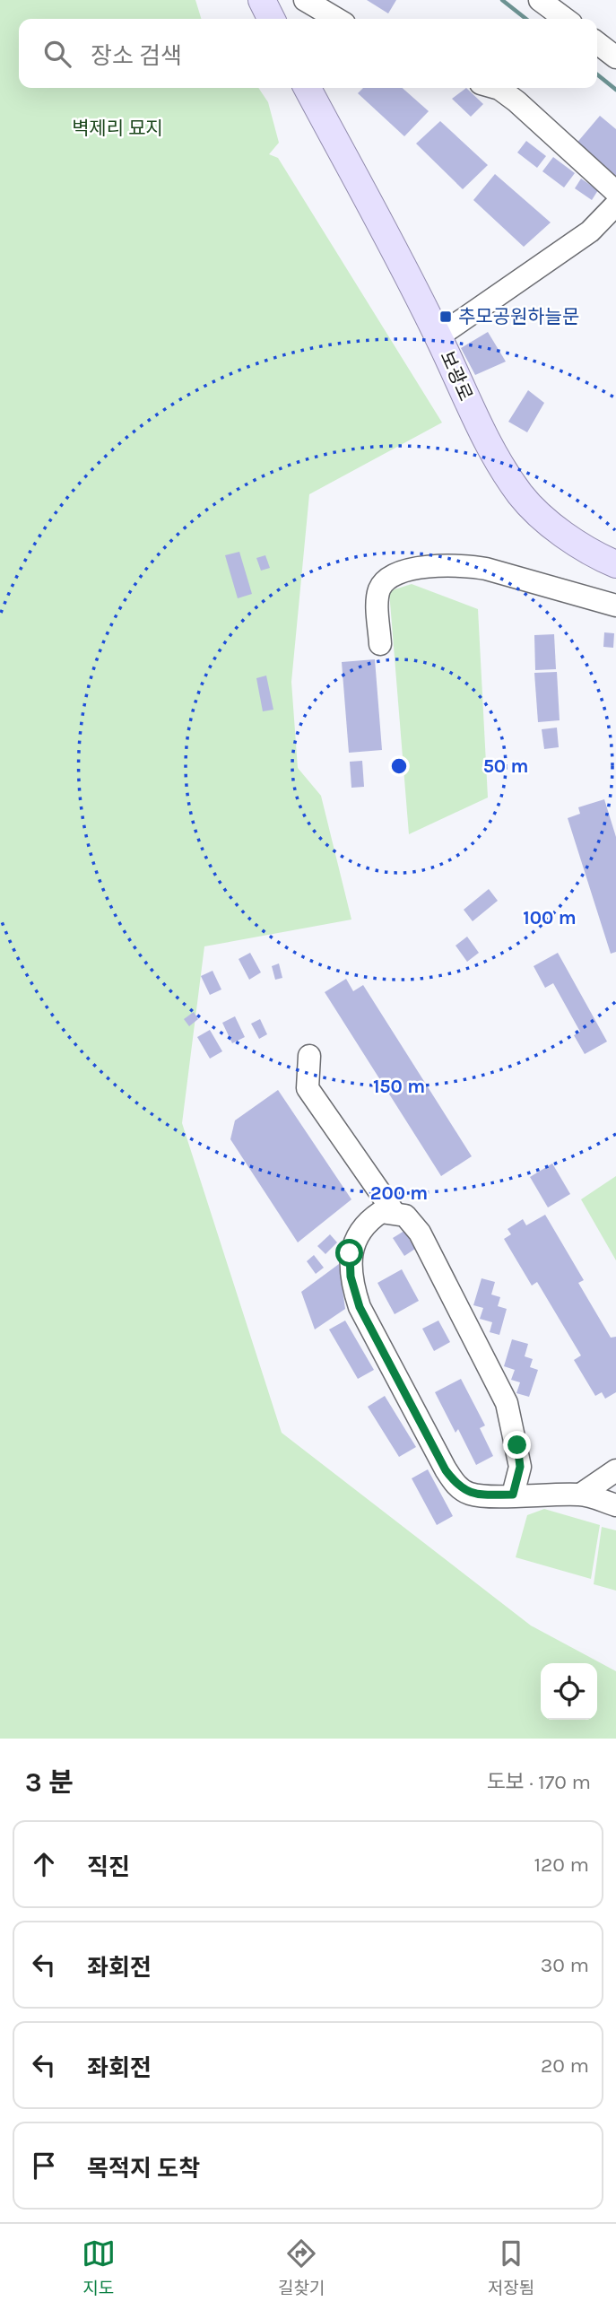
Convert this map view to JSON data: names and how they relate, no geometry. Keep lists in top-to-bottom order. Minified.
{"streets":{"main road":["보광로"]},"parks":["벽제리 묘지"],"places":{"transit":["추모공원하늘문"]},"page":{"search":"장소 검색","heading":["3 분","도보 · 170 m"],"list":[["직진","120 m"],["좌회전","30 m"],["좌회전","20 m"],"목적지 도착"],"nav":["지도","길찾기","저장됨"]},"rings":["50 m","100 m","150 m","200 m"]}
